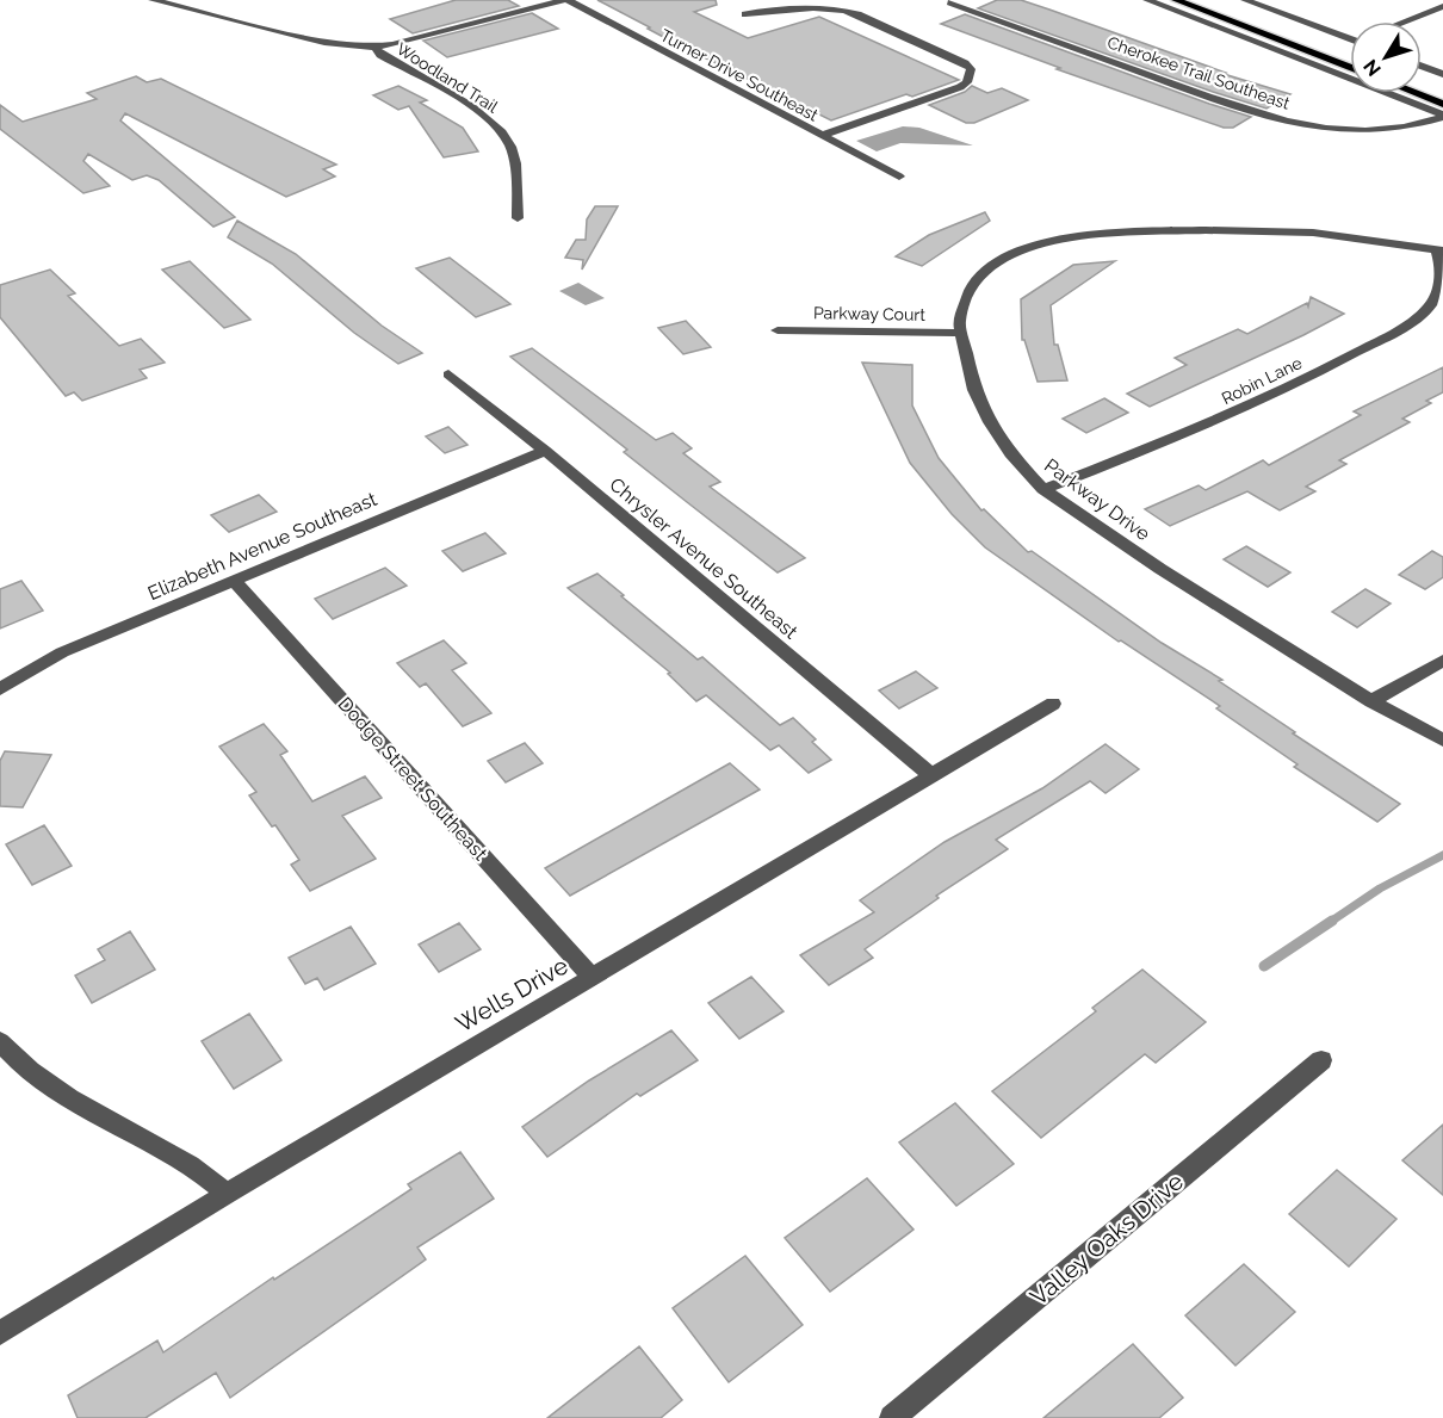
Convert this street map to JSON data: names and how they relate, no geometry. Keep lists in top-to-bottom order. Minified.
{"streets":{"street":["Cherokee Trail Southeast","Turner Drive Southeast","Woodland Trail","Parkway Court","Robin Lane","Parkway Drive","Elizabeth Avenue Southeast","Chrysler Avenue Southeast","Dodge Street Southeast","Wells Drive","Valley Oaks Drive"]},"crossings":[["Parkway Court","Parkway Drive"],["Robin Lane","Parkway Drive"],["Elizabeth Avenue Southeast","Chrysler Avenue Southeast"],["Elizabeth Avenue Southeast","Dodge Street Southeast"],["Chrysler Avenue Southeast","Wells Drive"],["Dodge Street Southeast","Wells Drive"]],"north":"bottom left"}
